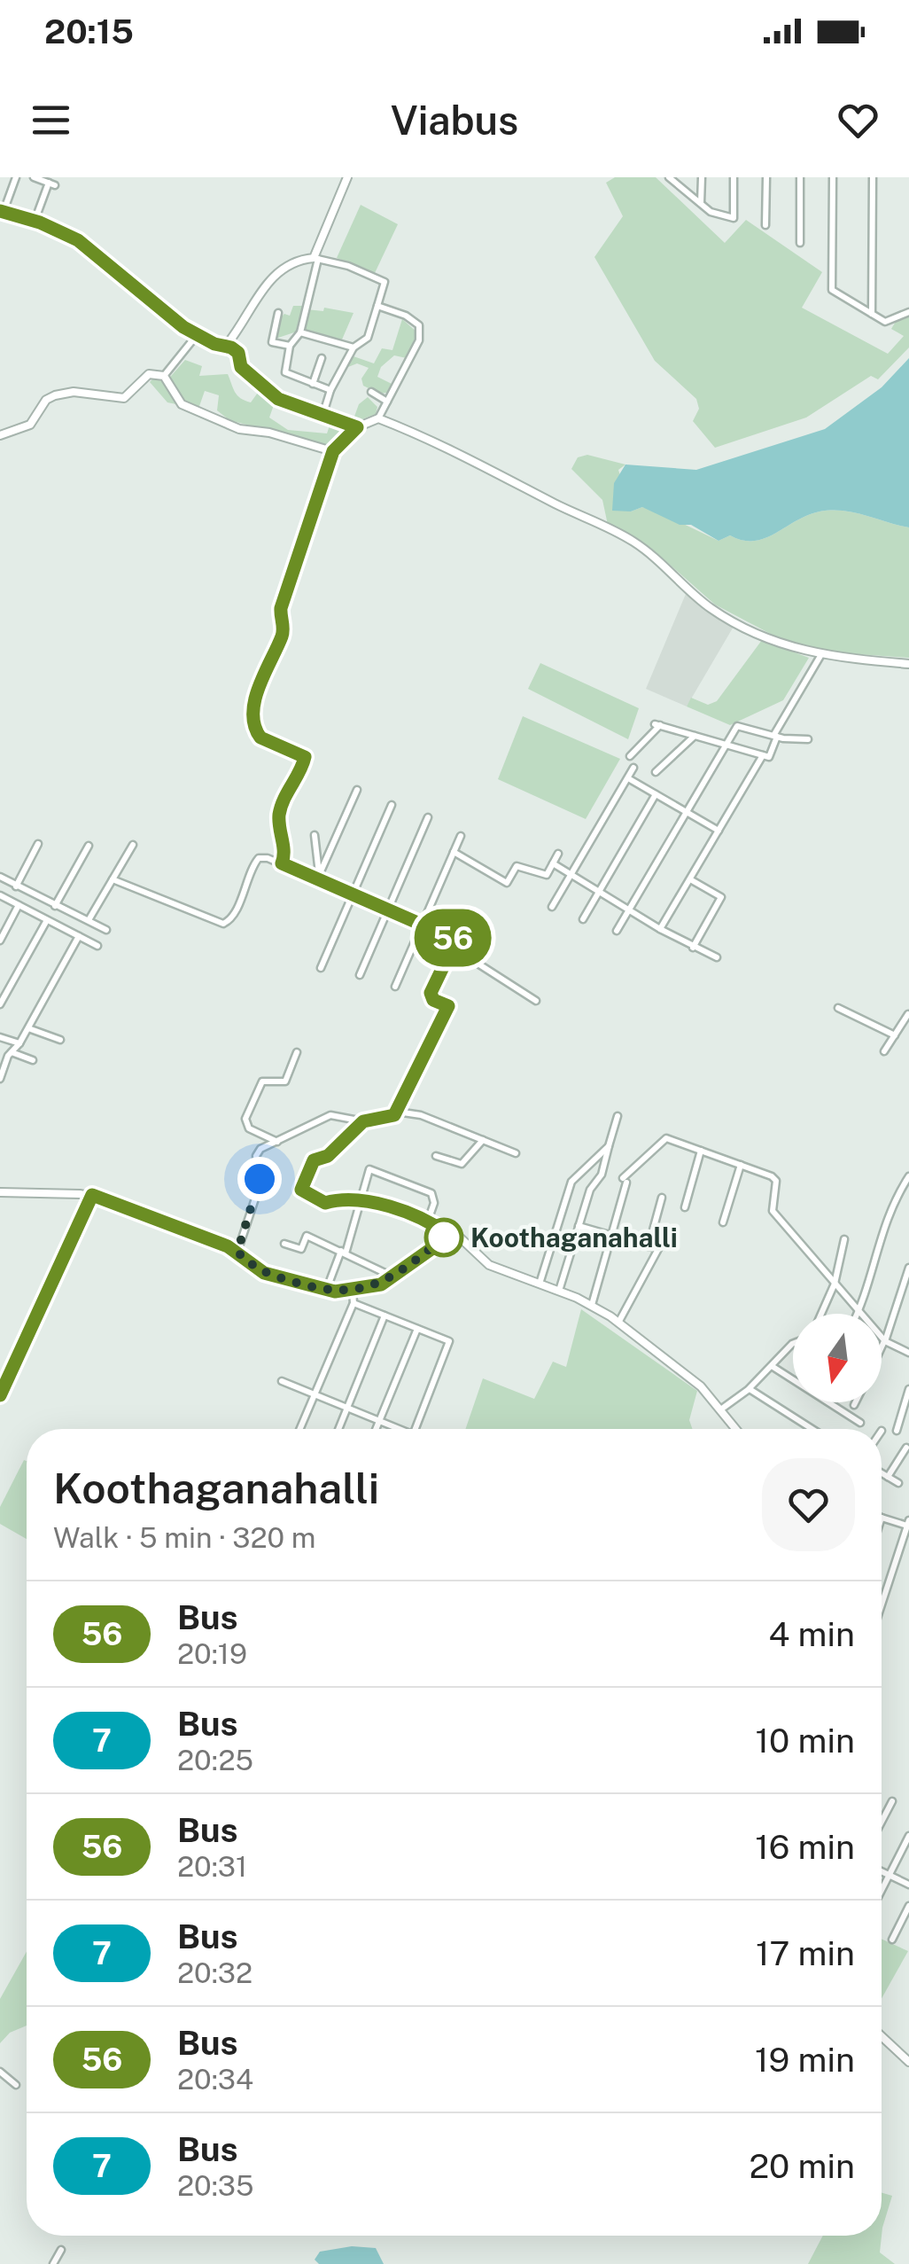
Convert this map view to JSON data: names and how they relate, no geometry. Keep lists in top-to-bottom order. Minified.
{"places":["Koothaganahalli"],"lines":["bus line 56"],"north":"bottom","page":{"status":"20:15","header":"Viabus","on_map":"56","heading":["Koothaganahalli","Walk · 5 min · 320 m"],"list":[{"mark":"56","name":"Bus","note":"20:19","value":"4 min"},{"mark":"7","name":"Bus","note":"20:25","value":"10 min"},{"mark":"56","name":"Bus","note":"20:31","value":"16 min"},{"mark":"7","name":"Bus","note":"20:32","value":"17 min"},{"mark":"56","name":"Bus","note":"20:34","value":"19 min"},{"mark":"7","name":"Bus","note":"20:35","value":"20 min"}]}}
